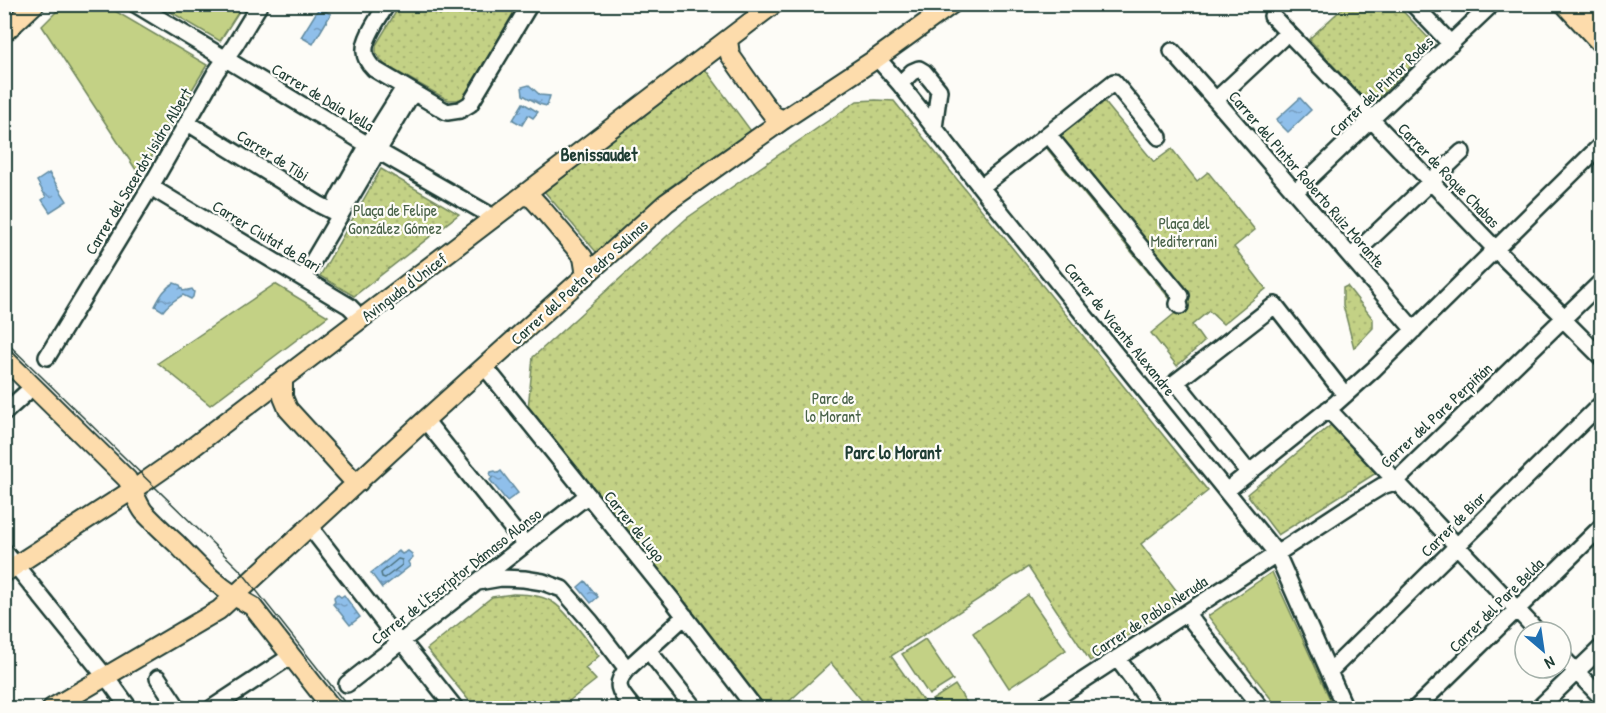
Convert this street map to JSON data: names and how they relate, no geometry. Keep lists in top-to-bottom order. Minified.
{"streets":{"main road":["Carrer del Poeta Pedro Salinas","Avinguda d'Unicef"],"street":["Carrer del Pintor Rodes","Carrer de Daia Vella","Carrer de Tibi","Carrer del Sacerdot Isidro Albert","Carrer de Roque Chabas","Carrer del Pintor Roberto Ruiz Morante","Carrer Ciutat de Bari","Carrer de Vicente Alexandre","Carrer del Pare Perpiñán","Carrer de Biar","Carrer de Lugo","Carrer de l'Escriptor Dámaso Alonso","Carrer del Pare Belda","Carrer de Pablo Neruda"]},"crossings":[["Carrer del Pintor Rodes","Carrer de Roque Chabas"],["Carrer del Pintor Rodes","Carrer del Pintor Roberto Ruiz Morante"],["Carrer de Daia Vella","Carrer del Sacerdot Isidro Albert"],["Carrer de Daia Vella","Avinguda d'Unicef"],["Carrer de Tibi","Carrer del Sacerdot Isidro Albert"],["Carrer del Sacerdot Isidro Albert","Carrer Ciutat de Bari"],["Carrer de Roque Chabas","Carrer del Pare Perpiñán"],["Carrer Ciutat de Bari","Avinguda d'Unicef"],["Carrer del Poeta Pedro Salinas","Carrer de Vicente Alexandre"],["Carrer del Poeta Pedro Salinas","Carrer de Lugo"],["Carrer de Vicente Alexandre","Carrer del Pare Perpiñán"],["Carrer de Vicente Alexandre","Carrer de Biar"],["Carrer de Vicente Alexandre","Carrer de Pablo Neruda"],["Carrer del Pare Perpiñán","Carrer de Pablo Neruda"],["Carrer de Lugo","Carrer de l'Escriptor Dámaso Alonso"]],"districts":["Benissaudet","Parc lo Morant"],"parks":["Plaça de Felipe González Gómez","Plaça del Mediterrani","Parc de lo Morant"],"north":"bottom right"}
